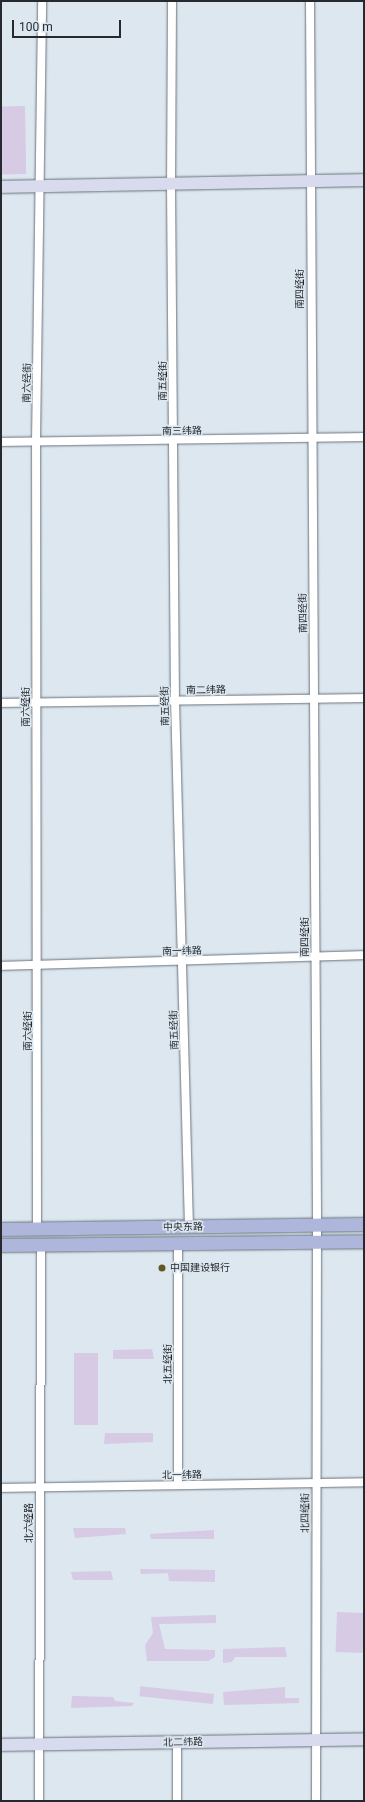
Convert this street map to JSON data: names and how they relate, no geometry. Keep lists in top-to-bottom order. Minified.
{"streets":{"main road":["中央东路"],"street":["南四经街","南五经街","南六经街","南三纬路","南二纬路","南一纬路","北五经街","北一纬路","北四经街","北六经路","北二纬路"]},"crossings":[["南四经街","南三纬路"],["南四经街","南二纬路"],["南四经街","南一纬路"],["南四经街","中央东路"],["南四经街","北四经街"],["南五经街","南三纬路"],["南五经街","南二纬路"],["南五经街","南一纬路"],["南五经街","中央东路"],["南六经街","南三纬路"],["南六经街","南二纬路"],["南六经街","南一纬路"],["南六经街","中央东路"],["中央东路","北五经街"],["中央东路","北四经街"],["中央东路","北六经路"],["北五经街","北一纬路"],["北一纬路","北四经街"],["北一纬路","北六经路"],["北四经街","北二纬路"],["北六经路","北二纬路"]],"places":["中国建设银行"],"scale_bar":"100 m"}
